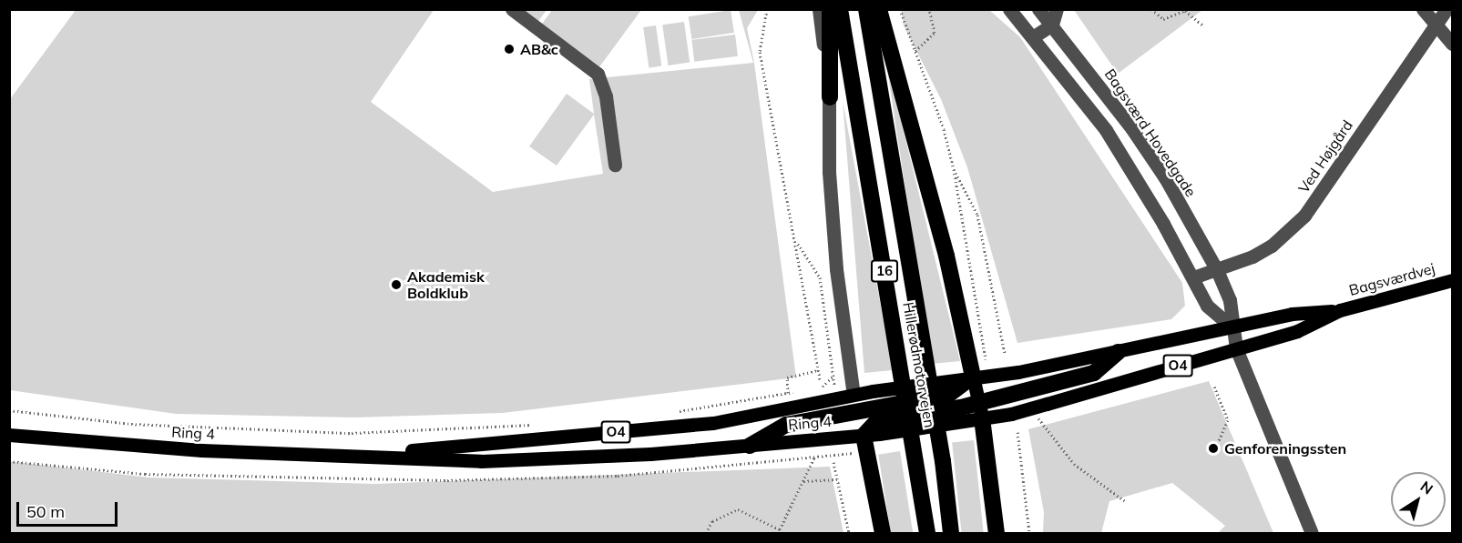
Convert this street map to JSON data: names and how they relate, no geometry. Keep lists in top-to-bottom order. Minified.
{"streets":{"highway":["16","Hillerødmotorvejen"],"main road":["Bagsværdvej","O4","Ring 4"],"street":["Bagsværd Hovedgade","Ved Højgård"]},"crossings":[["Bagsværd Hovedgade","Ved Højgård"],["Bagsværd Hovedgade","Bagsværdvej"],["Bagsværd Hovedgade","O4"],["Bagsværdvej","O4"]],"places":["AB&c","Akademisk Boldklub","Genforeningssten"],"scale_bar":"50 m","north":"top right"}
